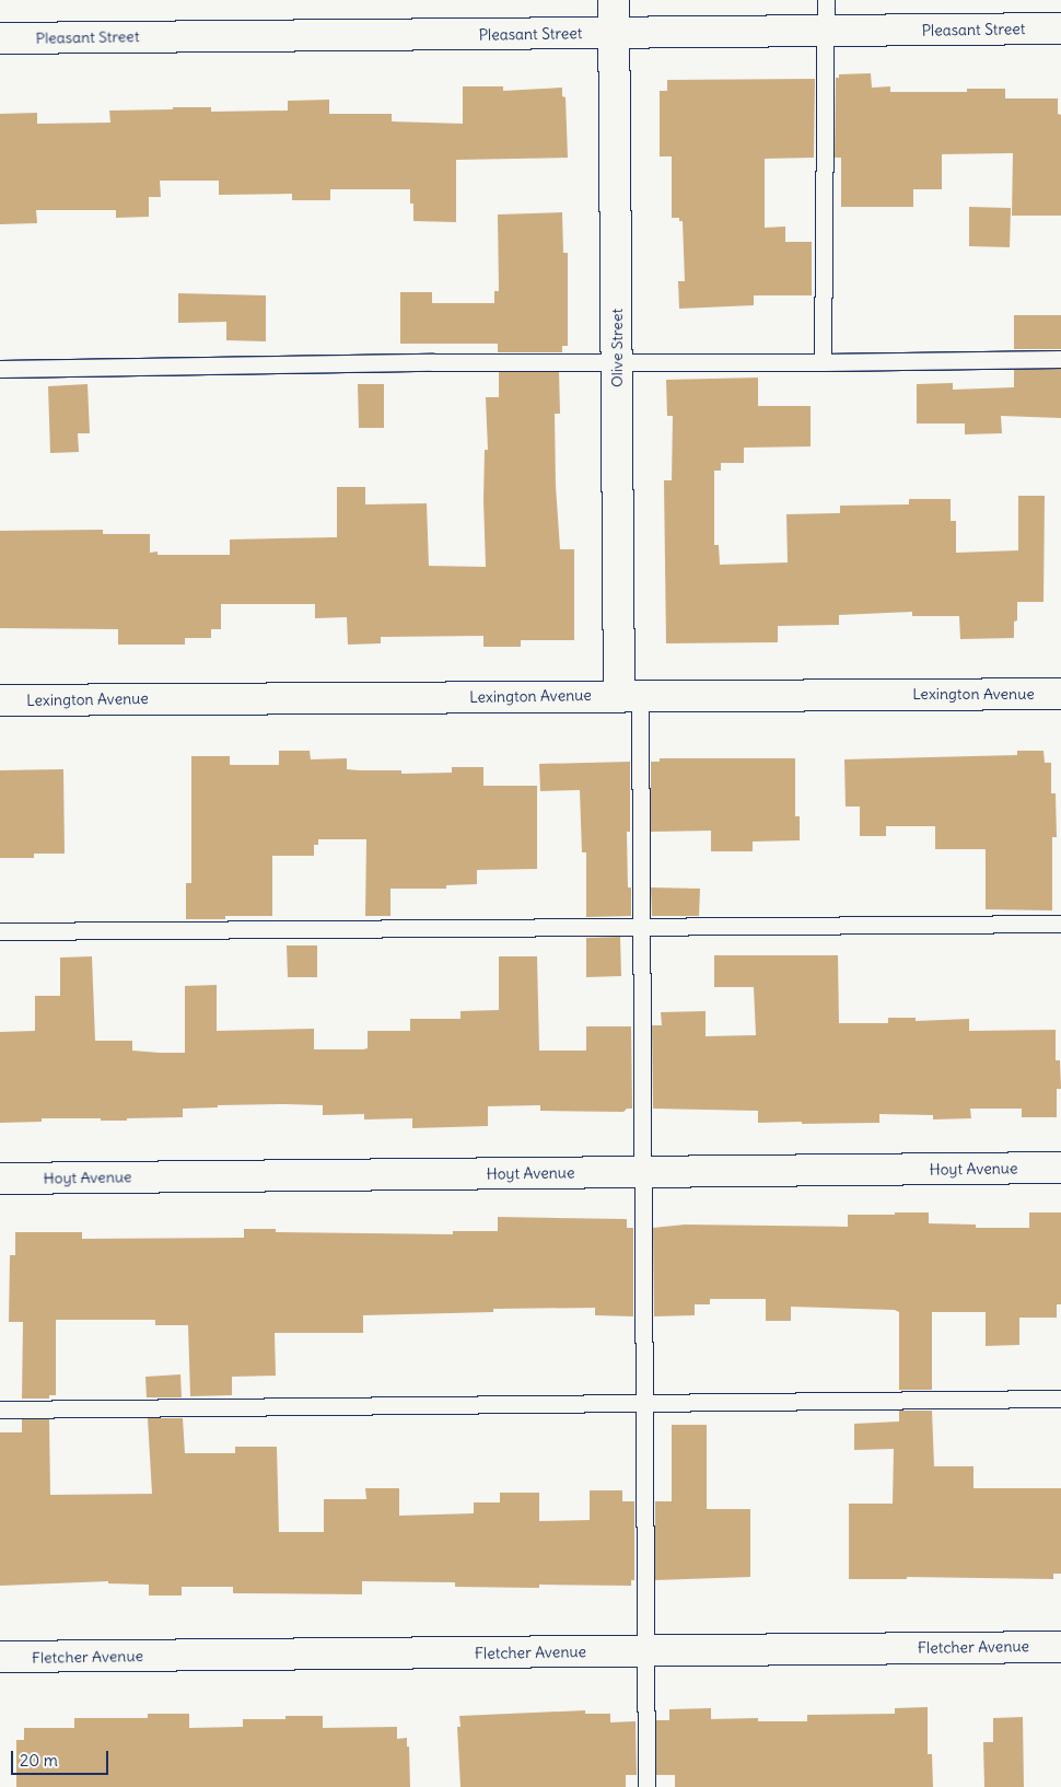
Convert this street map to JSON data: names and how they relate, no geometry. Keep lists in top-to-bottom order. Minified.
{"streets":{"street":["Pleasant Street","Olive Street","Lexington Avenue","Hoyt Avenue","Fletcher Avenue"]},"crossings":[["Pleasant Street","Olive Street"],["Olive Street","Lexington Avenue"]],"scale_bar":"20 m"}
